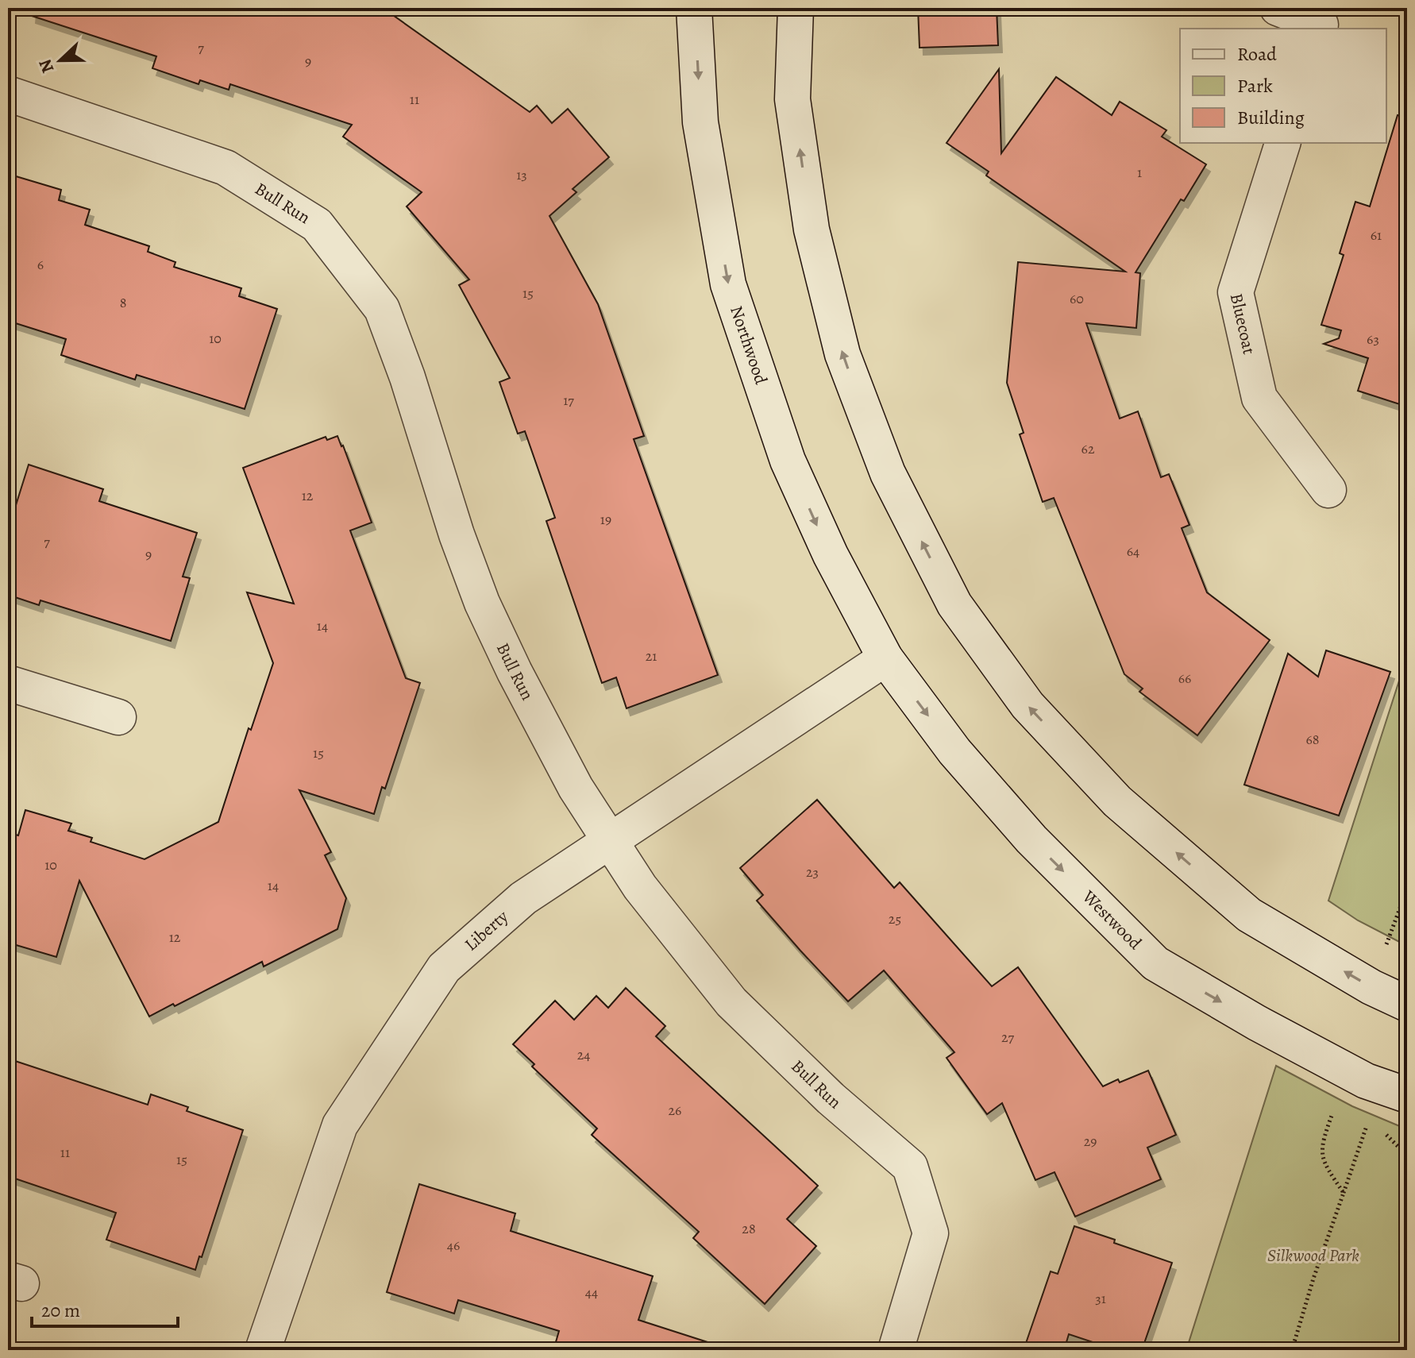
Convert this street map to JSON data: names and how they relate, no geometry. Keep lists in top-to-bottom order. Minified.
{"streets":{"street":["Bull Run","Bluecoat","Northwood","Westwood","Liberty"]},"crossings":[["Bull Run","Liberty"],["Northwood","Westwood"],["Northwood","Liberty"],["Westwood","Liberty"]],"one_way":["Westwood"],"parks":["Silkwood Park"],"house_numbers":["7","9","11","1","13","61","6","15","60","8","10","63","17","62","12","19","7","64","9","14","21","66","68","15","10","23","14","25","12","27","24","26","29","11","15","28","46","44","31"],"legend":["Road","Park","Building"],"scale_bar":"20 m","north":"left"}
